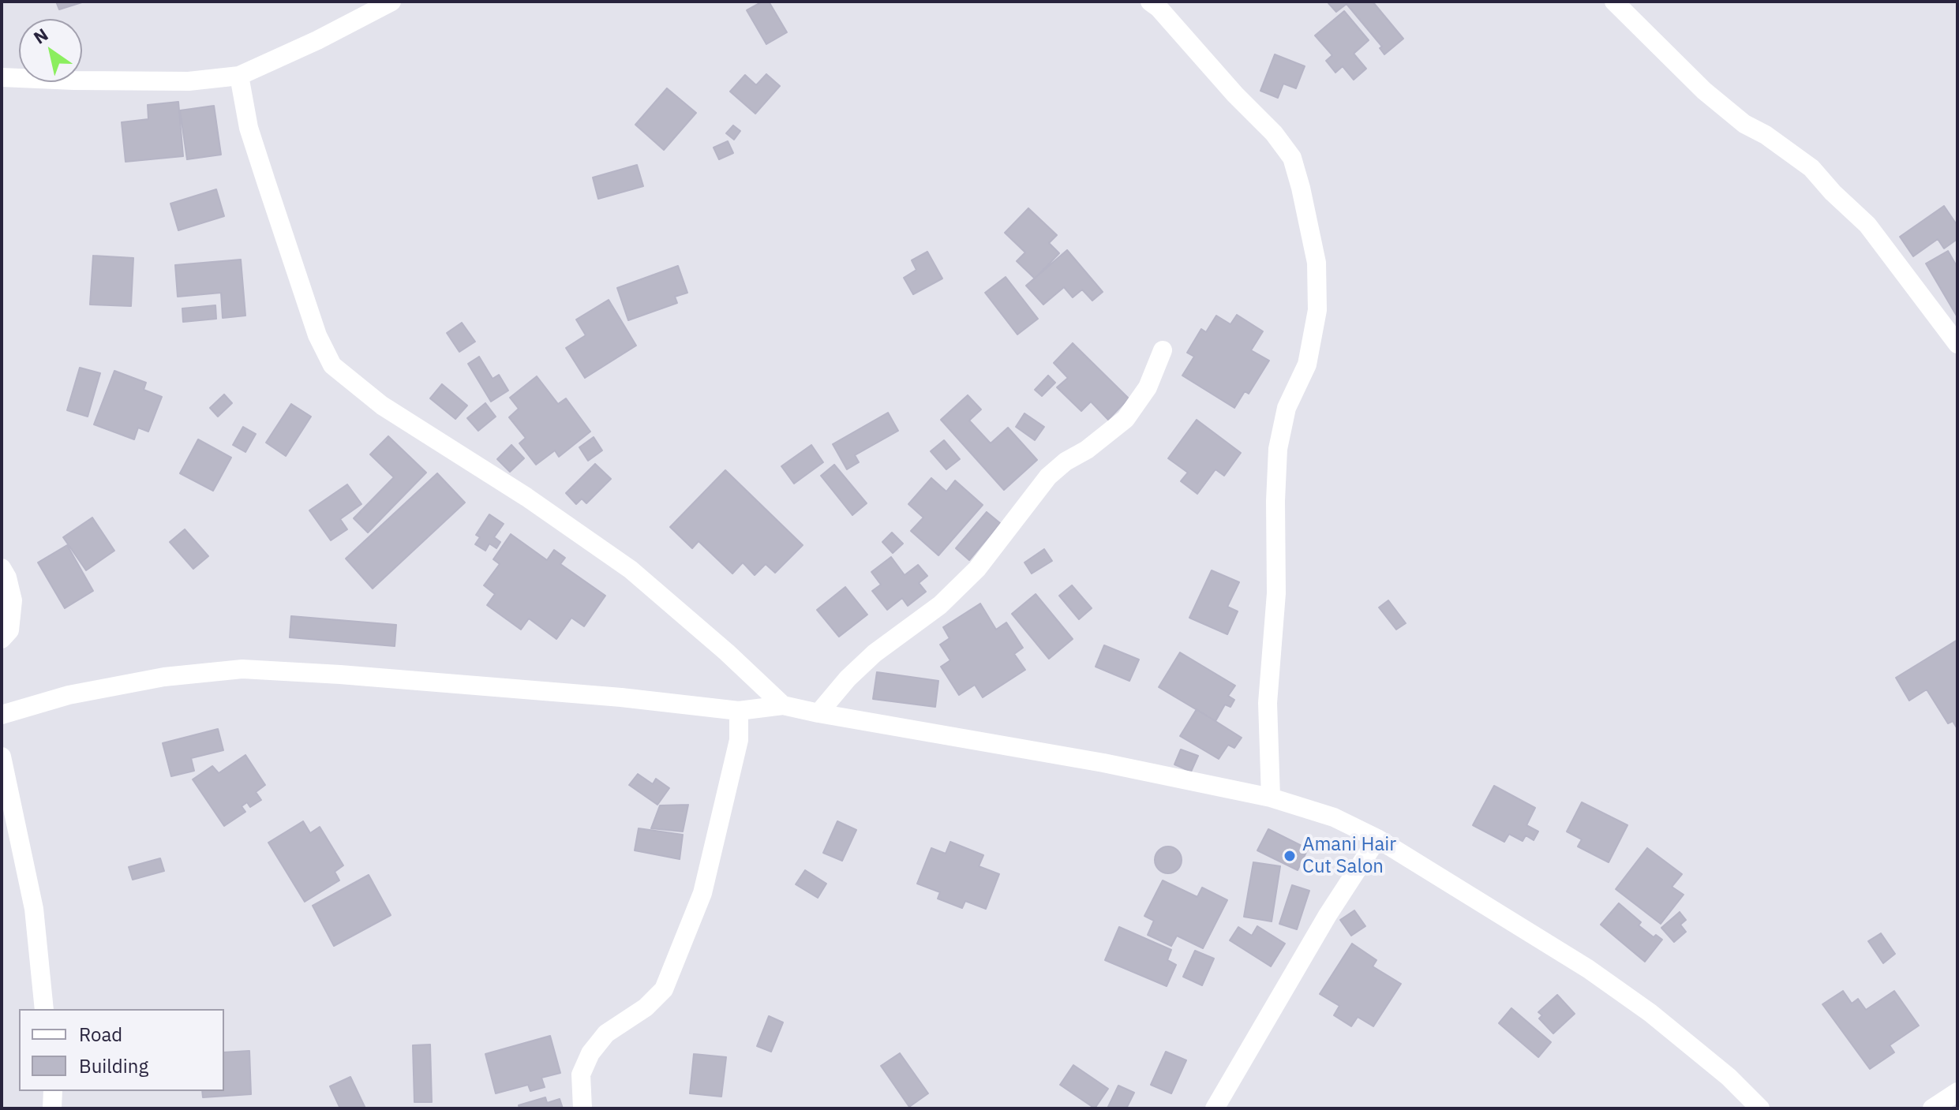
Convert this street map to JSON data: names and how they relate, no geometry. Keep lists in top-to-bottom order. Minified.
{"places":["Amani Hair Cut Salon"],"legend":["Road","Building"],"north":"top left"}
